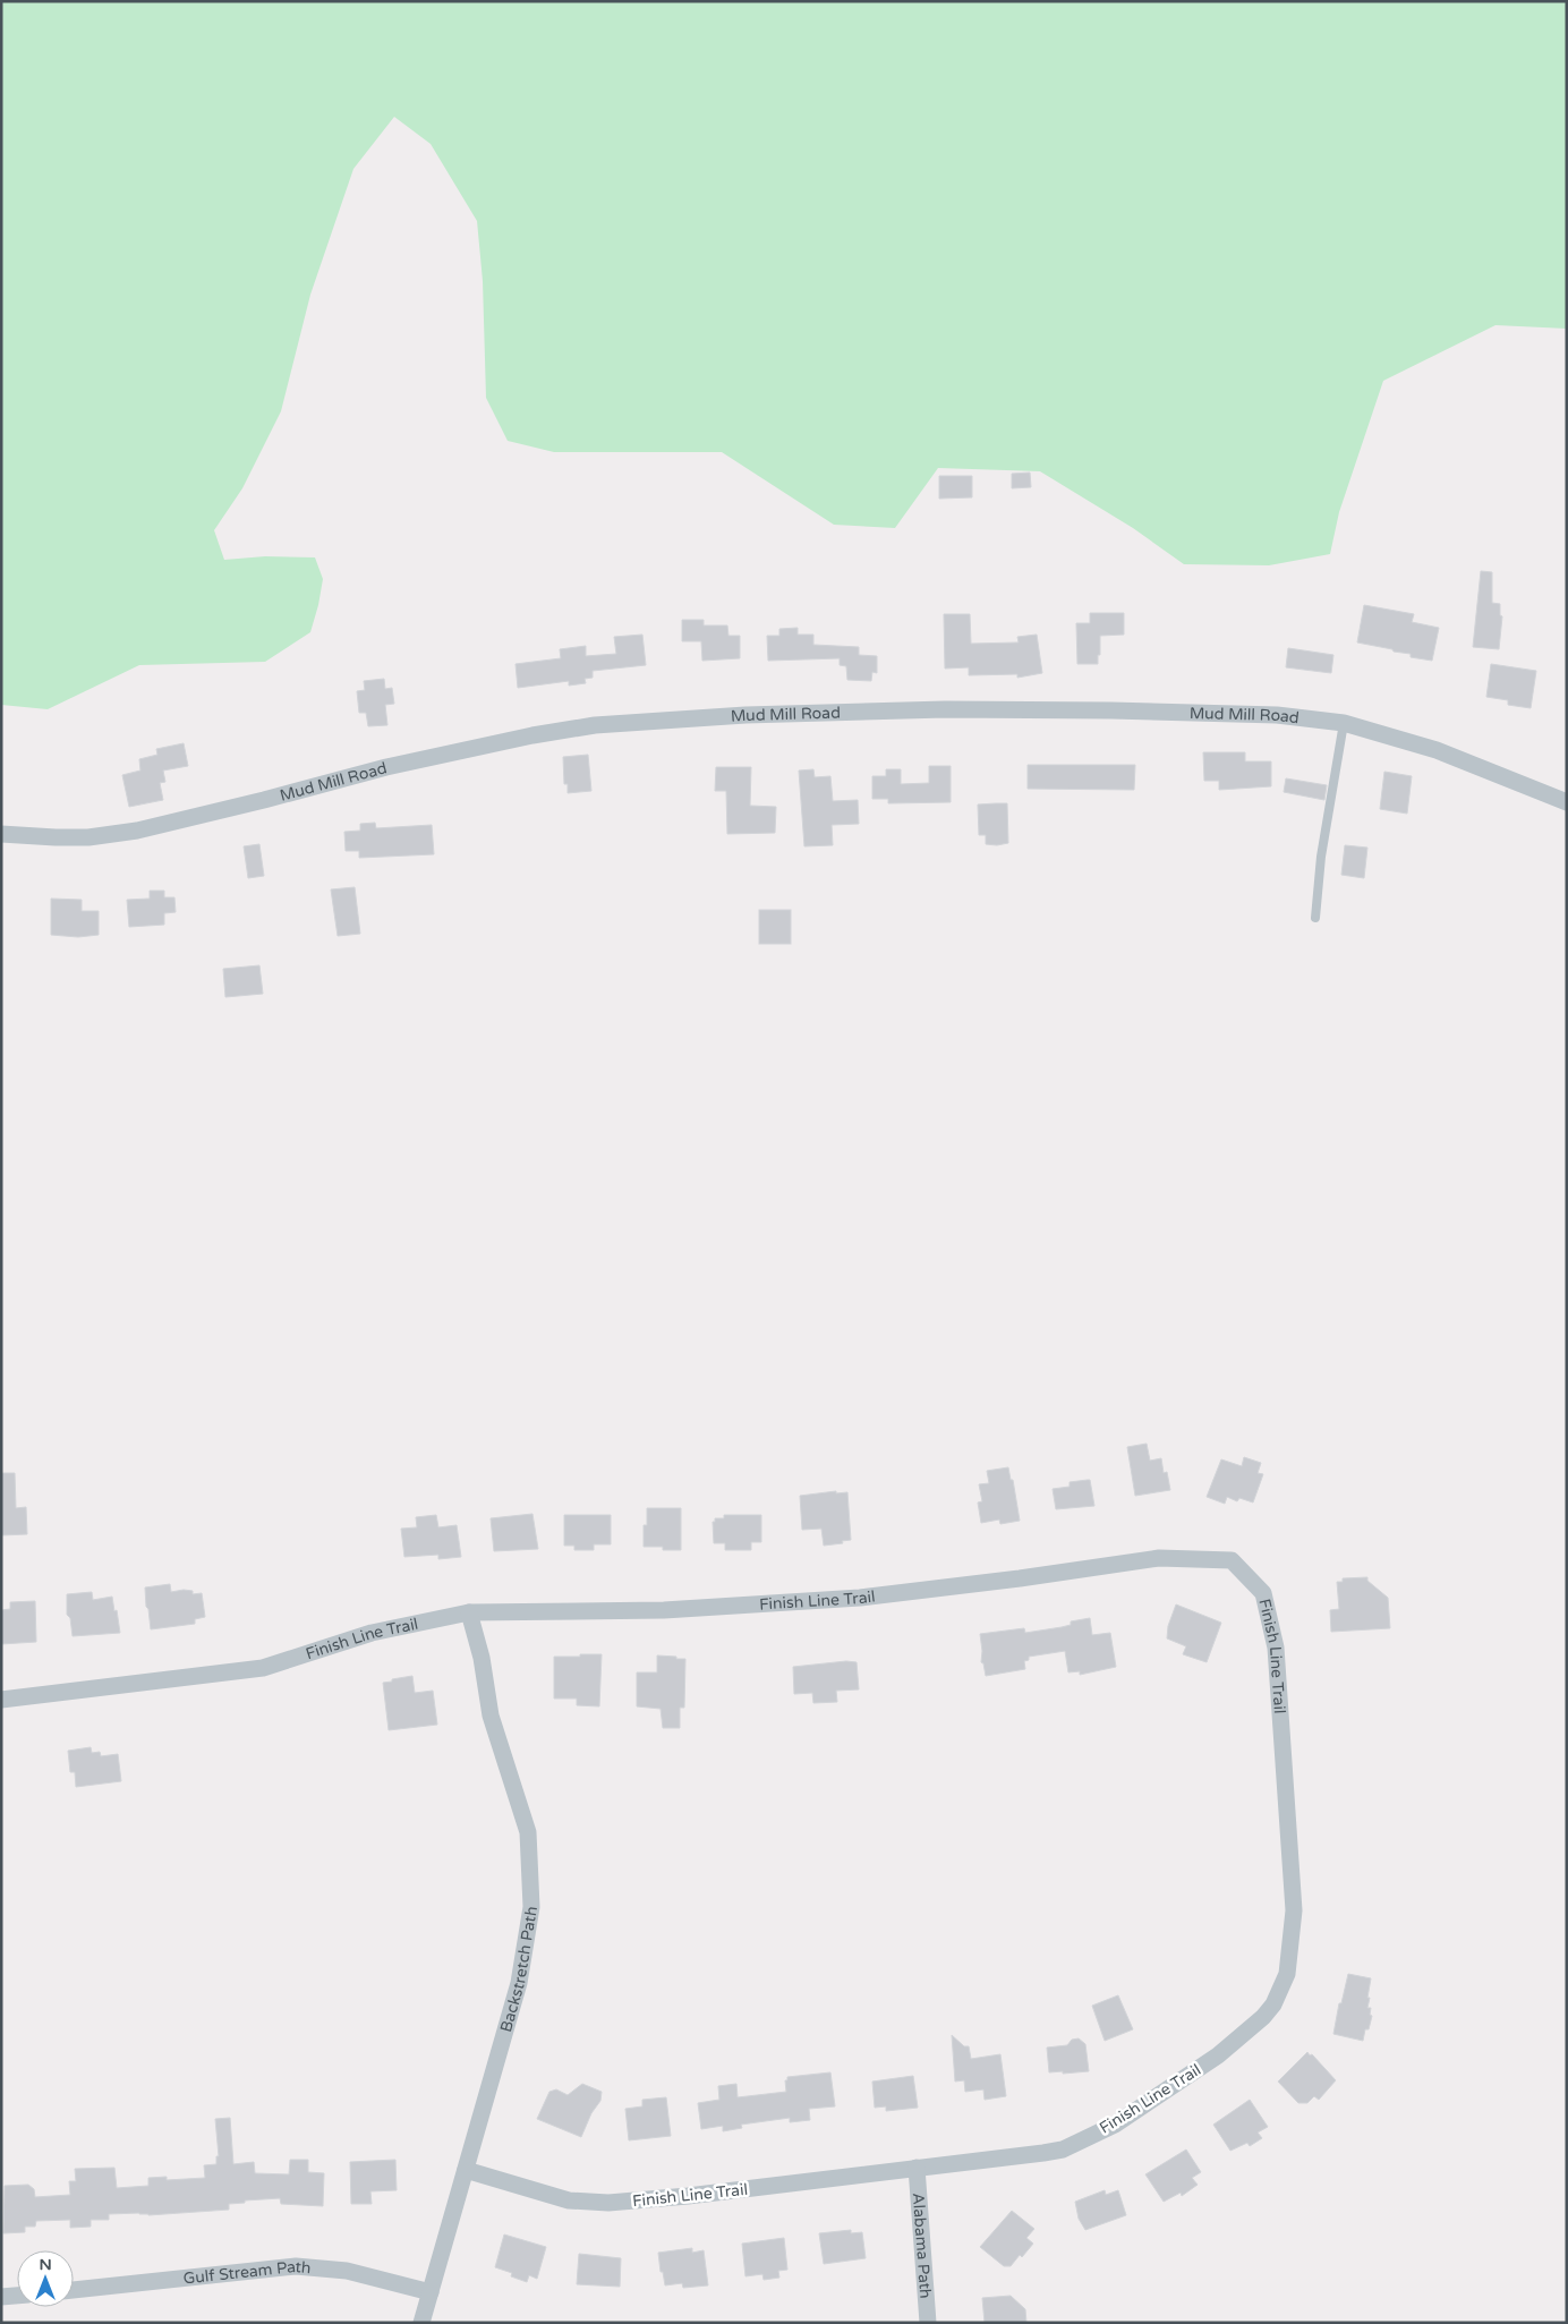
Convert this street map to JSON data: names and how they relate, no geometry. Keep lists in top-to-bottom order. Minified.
{"streets":{"street":["Mud Mill Road","Finish Line Trail","Backstretch Path","Alabama Path","Gulf Stream Path"]},"crossings":[["Finish Line Trail","Backstretch Path"],["Finish Line Trail","Alabama Path"],["Backstretch Path","Gulf Stream Path"]],"north":"top"}
